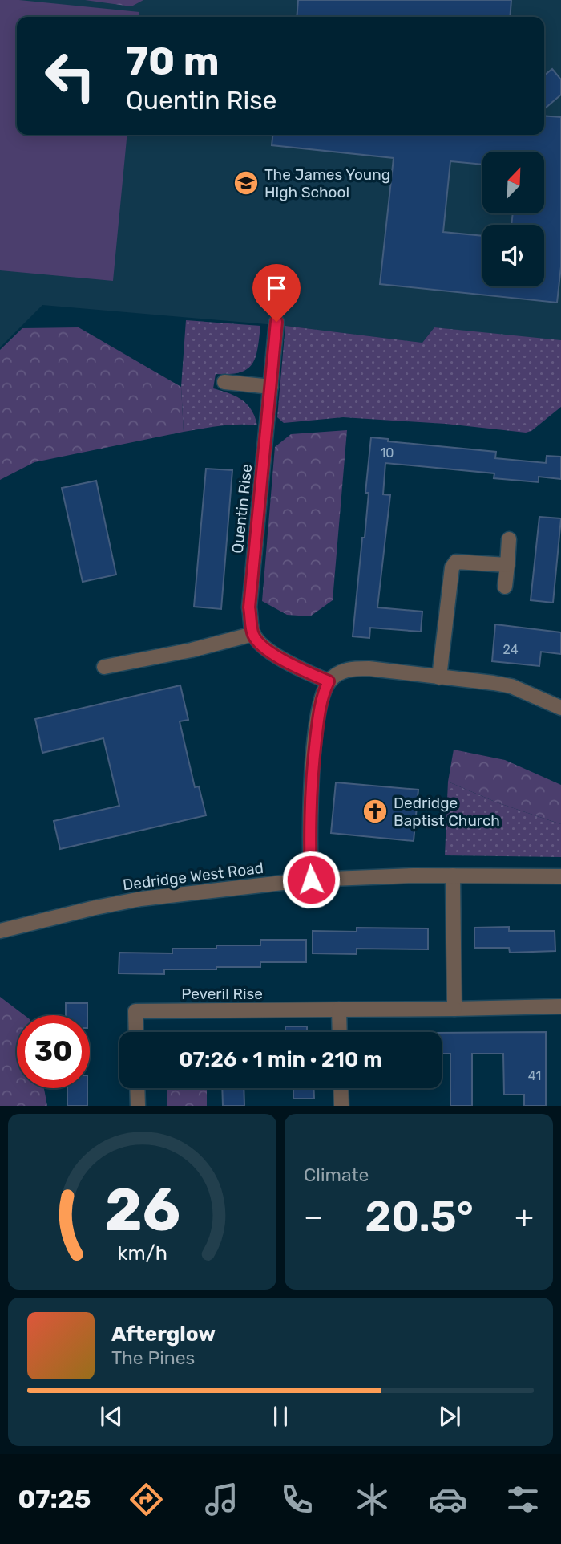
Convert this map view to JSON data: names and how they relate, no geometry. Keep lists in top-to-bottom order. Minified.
{"streets":{"street":["Quentin Rise","Dedridge West Road","Peveril Rise"]},"places":{"school or university":["The James Young High School"],"church":["Dedridge Baptist Church"]},"house_numbers":["10","24","41"],"north":"top right","page":{"turn":["70 m","Quentin Rise"],"limit":"30","trip":"07:26 · 1 min · 210 m","tile":"Climate","heat":["−","20.5°","+"],"song":["Afterglow","The Pines"],"tabs":"07:25","gauge":["26","km/h"]}}
